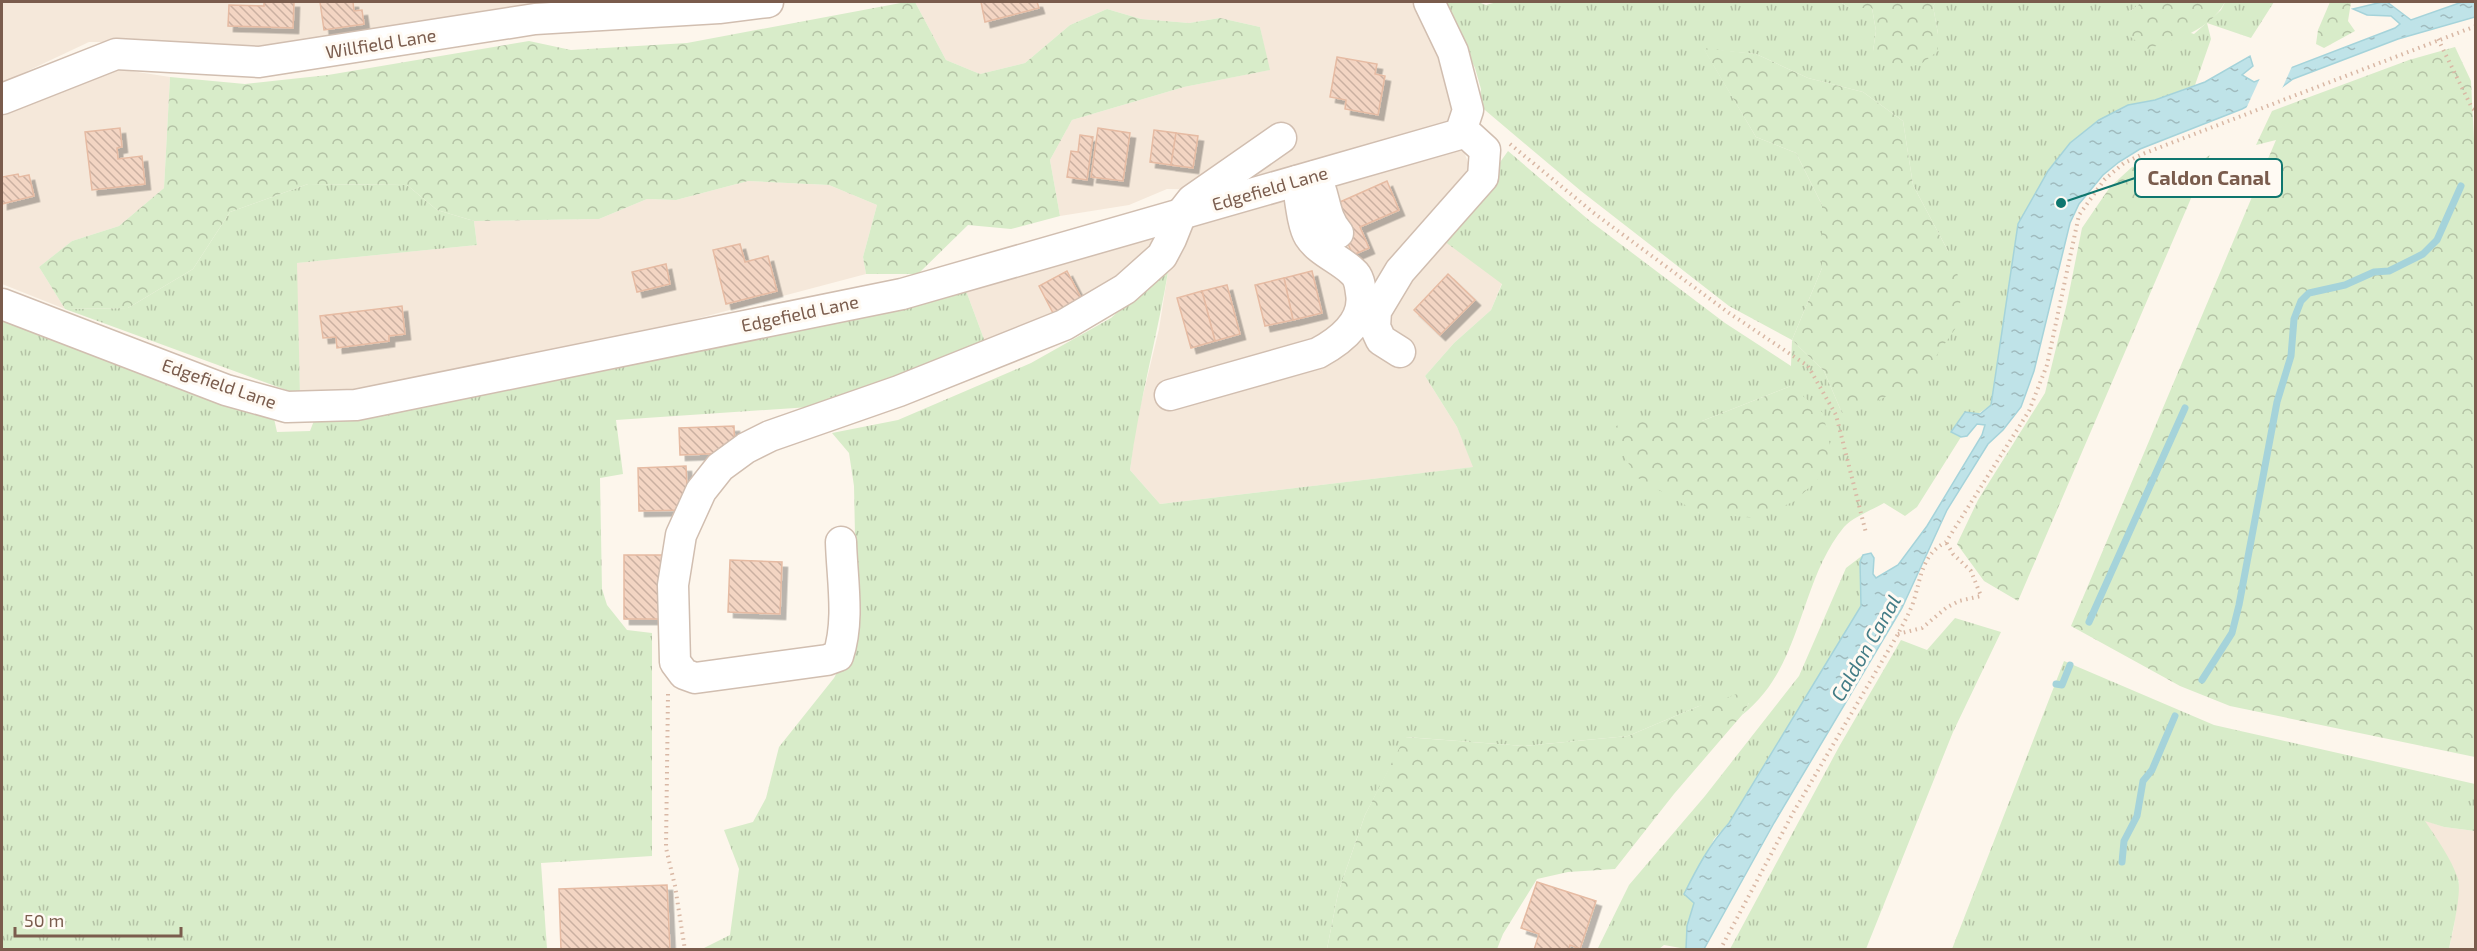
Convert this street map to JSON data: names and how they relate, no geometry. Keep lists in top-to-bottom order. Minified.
{"streets":{"street":["Willfield Lane","Edgefield Lane"]},"water":["Caldon Canal"],"places":["Caldon Canal"],"scale_bar":"50 m"}
